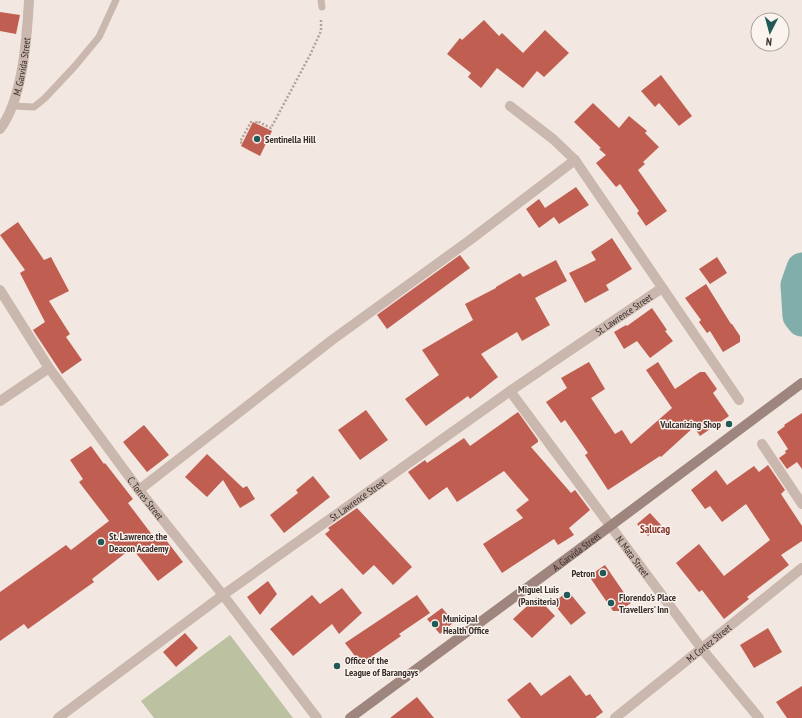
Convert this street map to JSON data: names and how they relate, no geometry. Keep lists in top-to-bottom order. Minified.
{"streets":{"main road":["A. Garvida Street"],"street":["M. Garvida Street","St. Lawrence Street","C. Torres Street","N. Mata Street","M. Cortez Street"]},"crossings":[["St. Lawrence Street","C. Torres Street"],["St. Lawrence Street","N. Mata Street"],["A. Garvida Street","N. Mata Street"],["N. Mata Street","M. Cortez Street"]],"districts":["Salucag"],"places":["Sentinella Hill","Vulcanizing Shop","St. Lawrence the Deacon Academy","Petron","Miguel Luis (Pansiteria)","Florendo's Place Travellers' Inn","Municipal Health Office","Office of the League of Barangays"],"north":"bottom"}
